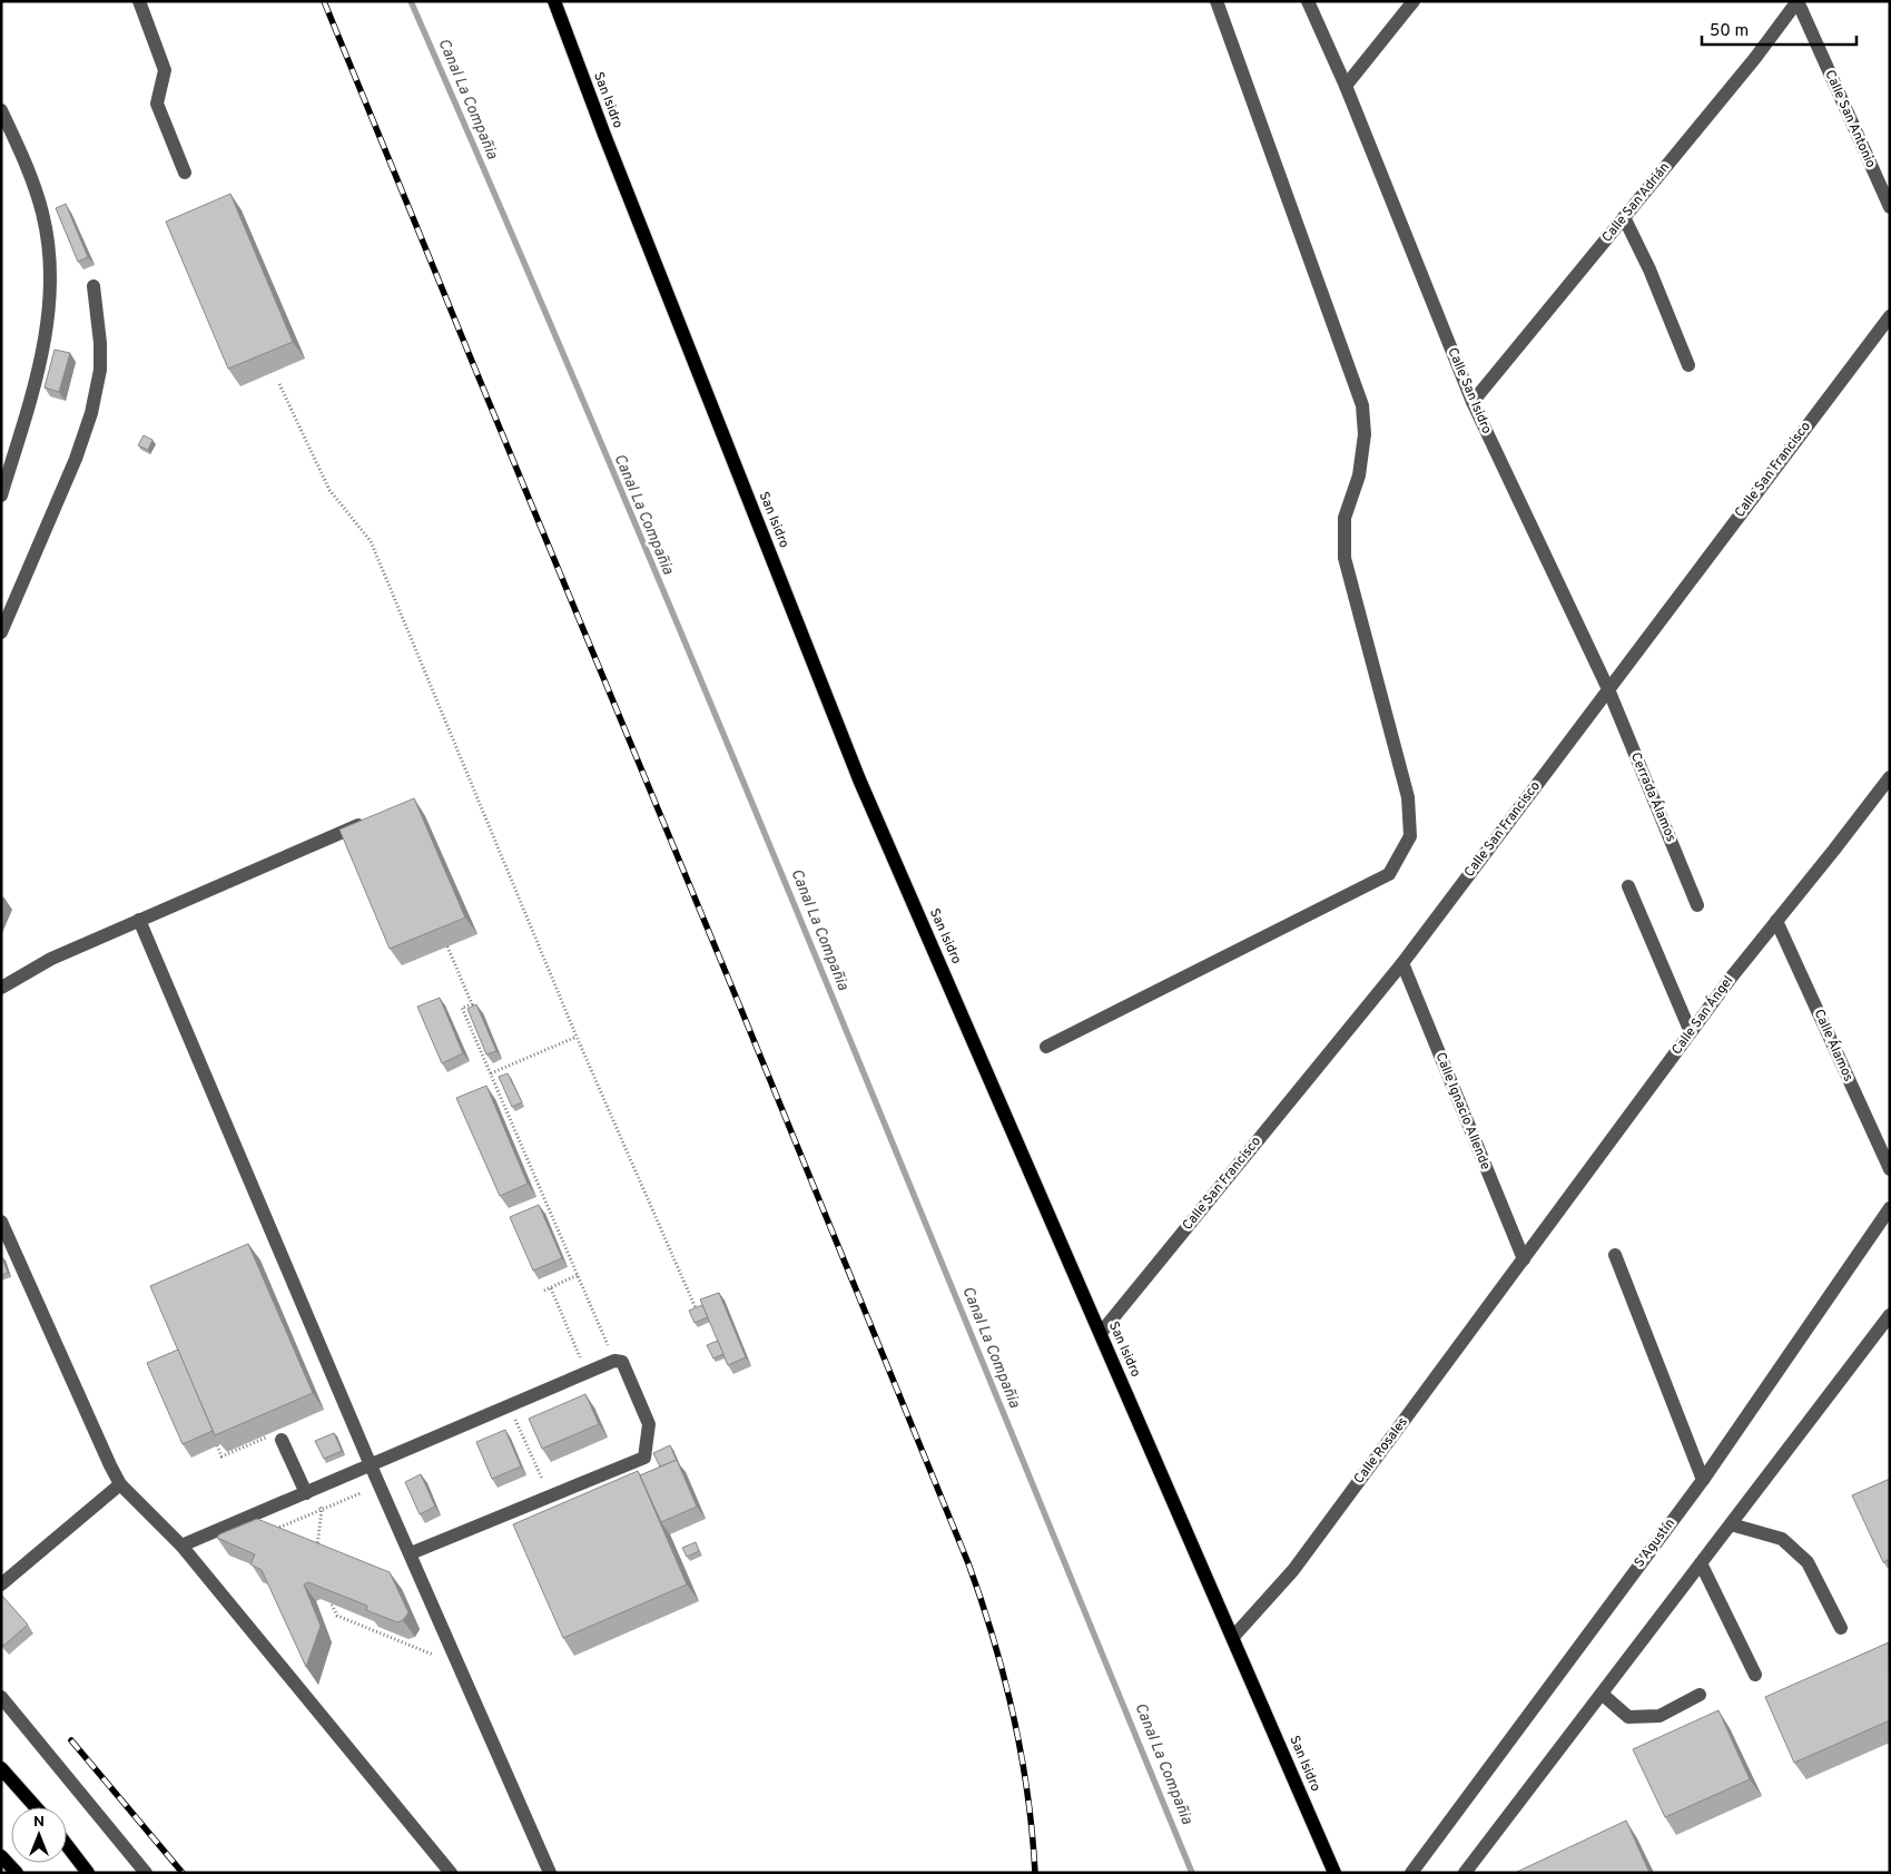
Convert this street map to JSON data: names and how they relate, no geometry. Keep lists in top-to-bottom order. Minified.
{"streets":{"main road":["San Isidro"],"street":["Calle San Antonio","Calle San Adrián","Calle San Isidro","Calle San Francisco","Cerrada Álamos","Calle San Ángel","Calle Álamos","Calle Ignacio Allende","Calle Rosales","S Agustín"]},"crossings":[["San Isidro","Calle San Francisco"],["San Isidro","Calle Rosales"],["Calle San Antonio","Calle San Adrián"],["Calle San Adrián","Calle San Isidro"],["Calle San Isidro","Calle San Francisco"],["Calle San Isidro","Cerrada Álamos"],["Calle San Francisco","Cerrada Álamos"],["Calle San Francisco","Calle Ignacio Allende"],["Calle San Ángel","Calle Álamos"],["Calle San Ángel","Calle Ignacio Allende"],["Calle San Ángel","Calle Rosales"],["Calle Ignacio Allende","Calle Rosales"]],"water":["Canal La Compañia"],"scale_bar":"50 m","north":"top"}
